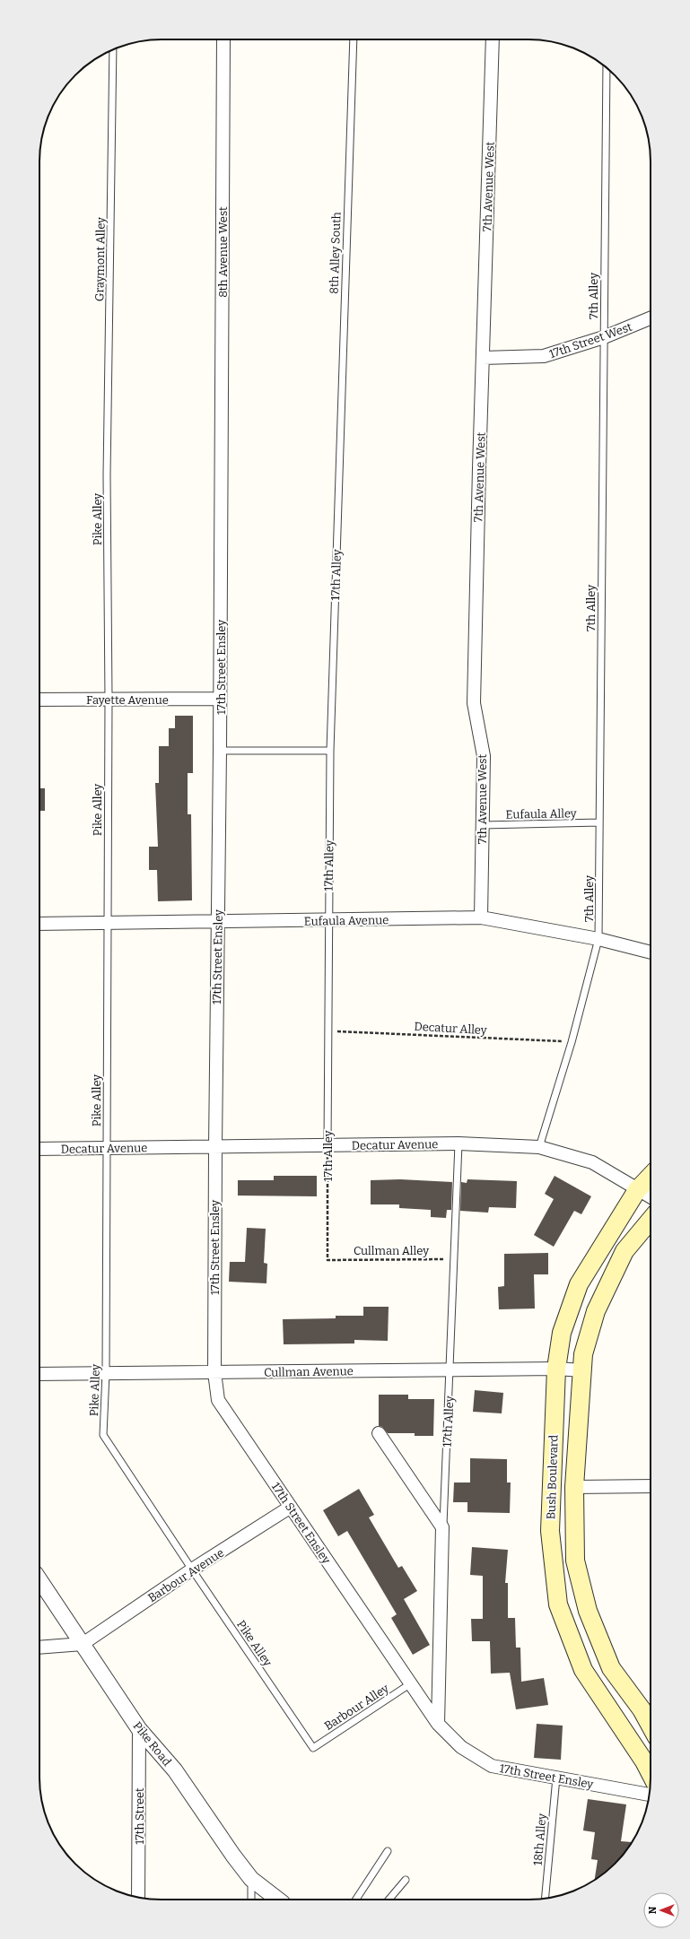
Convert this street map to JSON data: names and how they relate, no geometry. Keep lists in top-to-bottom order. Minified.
{"streets":{"main road":["Bush Boulevard"],"street":["7th Avenue West","8th Avenue West","17th Street West","17th Alley","17th Street Ensley","Fayette Avenue","Eufaula Avenue","Decatur Avenue","Cullman Avenue","Barbour Avenue","Pike Road","17th Street"],"lane":["8th Alley South","Graymont Alley","7th Alley","Pike Alley","Eufaula Alley","Barbour Alley","18th Alley"],"path":["Decatur Alley","Cullman Alley"]},"crossings":[["7th Avenue West","17th Street West"],["7th Avenue West","Eufaula Alley"],["7th Avenue West","Eufaula Avenue"],["8th Avenue West","17th Street Ensley"],["8th Alley South","17th Alley"],["Graymont Alley","Pike Alley"],["7th Alley","17th Street West"],["7th Alley","Eufaula Alley"],["7th Alley","Eufaula Avenue"],["7th Alley","Decatur Alley"],["7th Alley","Decatur Avenue"],["Pike Alley","Fayette Avenue"],["Pike Alley","Eufaula Avenue"],["Pike Alley","Decatur Avenue"],["Pike Alley","Cullman Avenue"],["Pike Alley","Barbour Avenue"],["Pike Alley","Barbour Alley"],["17th Alley","17th Street Ensley"],["17th Alley","Eufaula Avenue"],["17th Alley","Decatur Alley"],["17th Alley","Decatur Avenue"],["17th Alley","Cullman Alley"],["17th Alley","Cullman Avenue"],["17th Street Ensley","Fayette Avenue"],["17th Street Ensley","Eufaula Avenue"],["17th Street Ensley","Decatur Avenue"],["17th Street Ensley","Cullman Avenue"],["17th Street Ensley","Barbour Avenue"],["17th Street Ensley","Barbour Alley"],["17th Street Ensley","18th Alley"],["Decatur Avenue","Bush Boulevard"],["Cullman Avenue","Bush Boulevard"],["Barbour Avenue","Pike Road"],["Pike Road","17th Street"]],"north":"left"}
